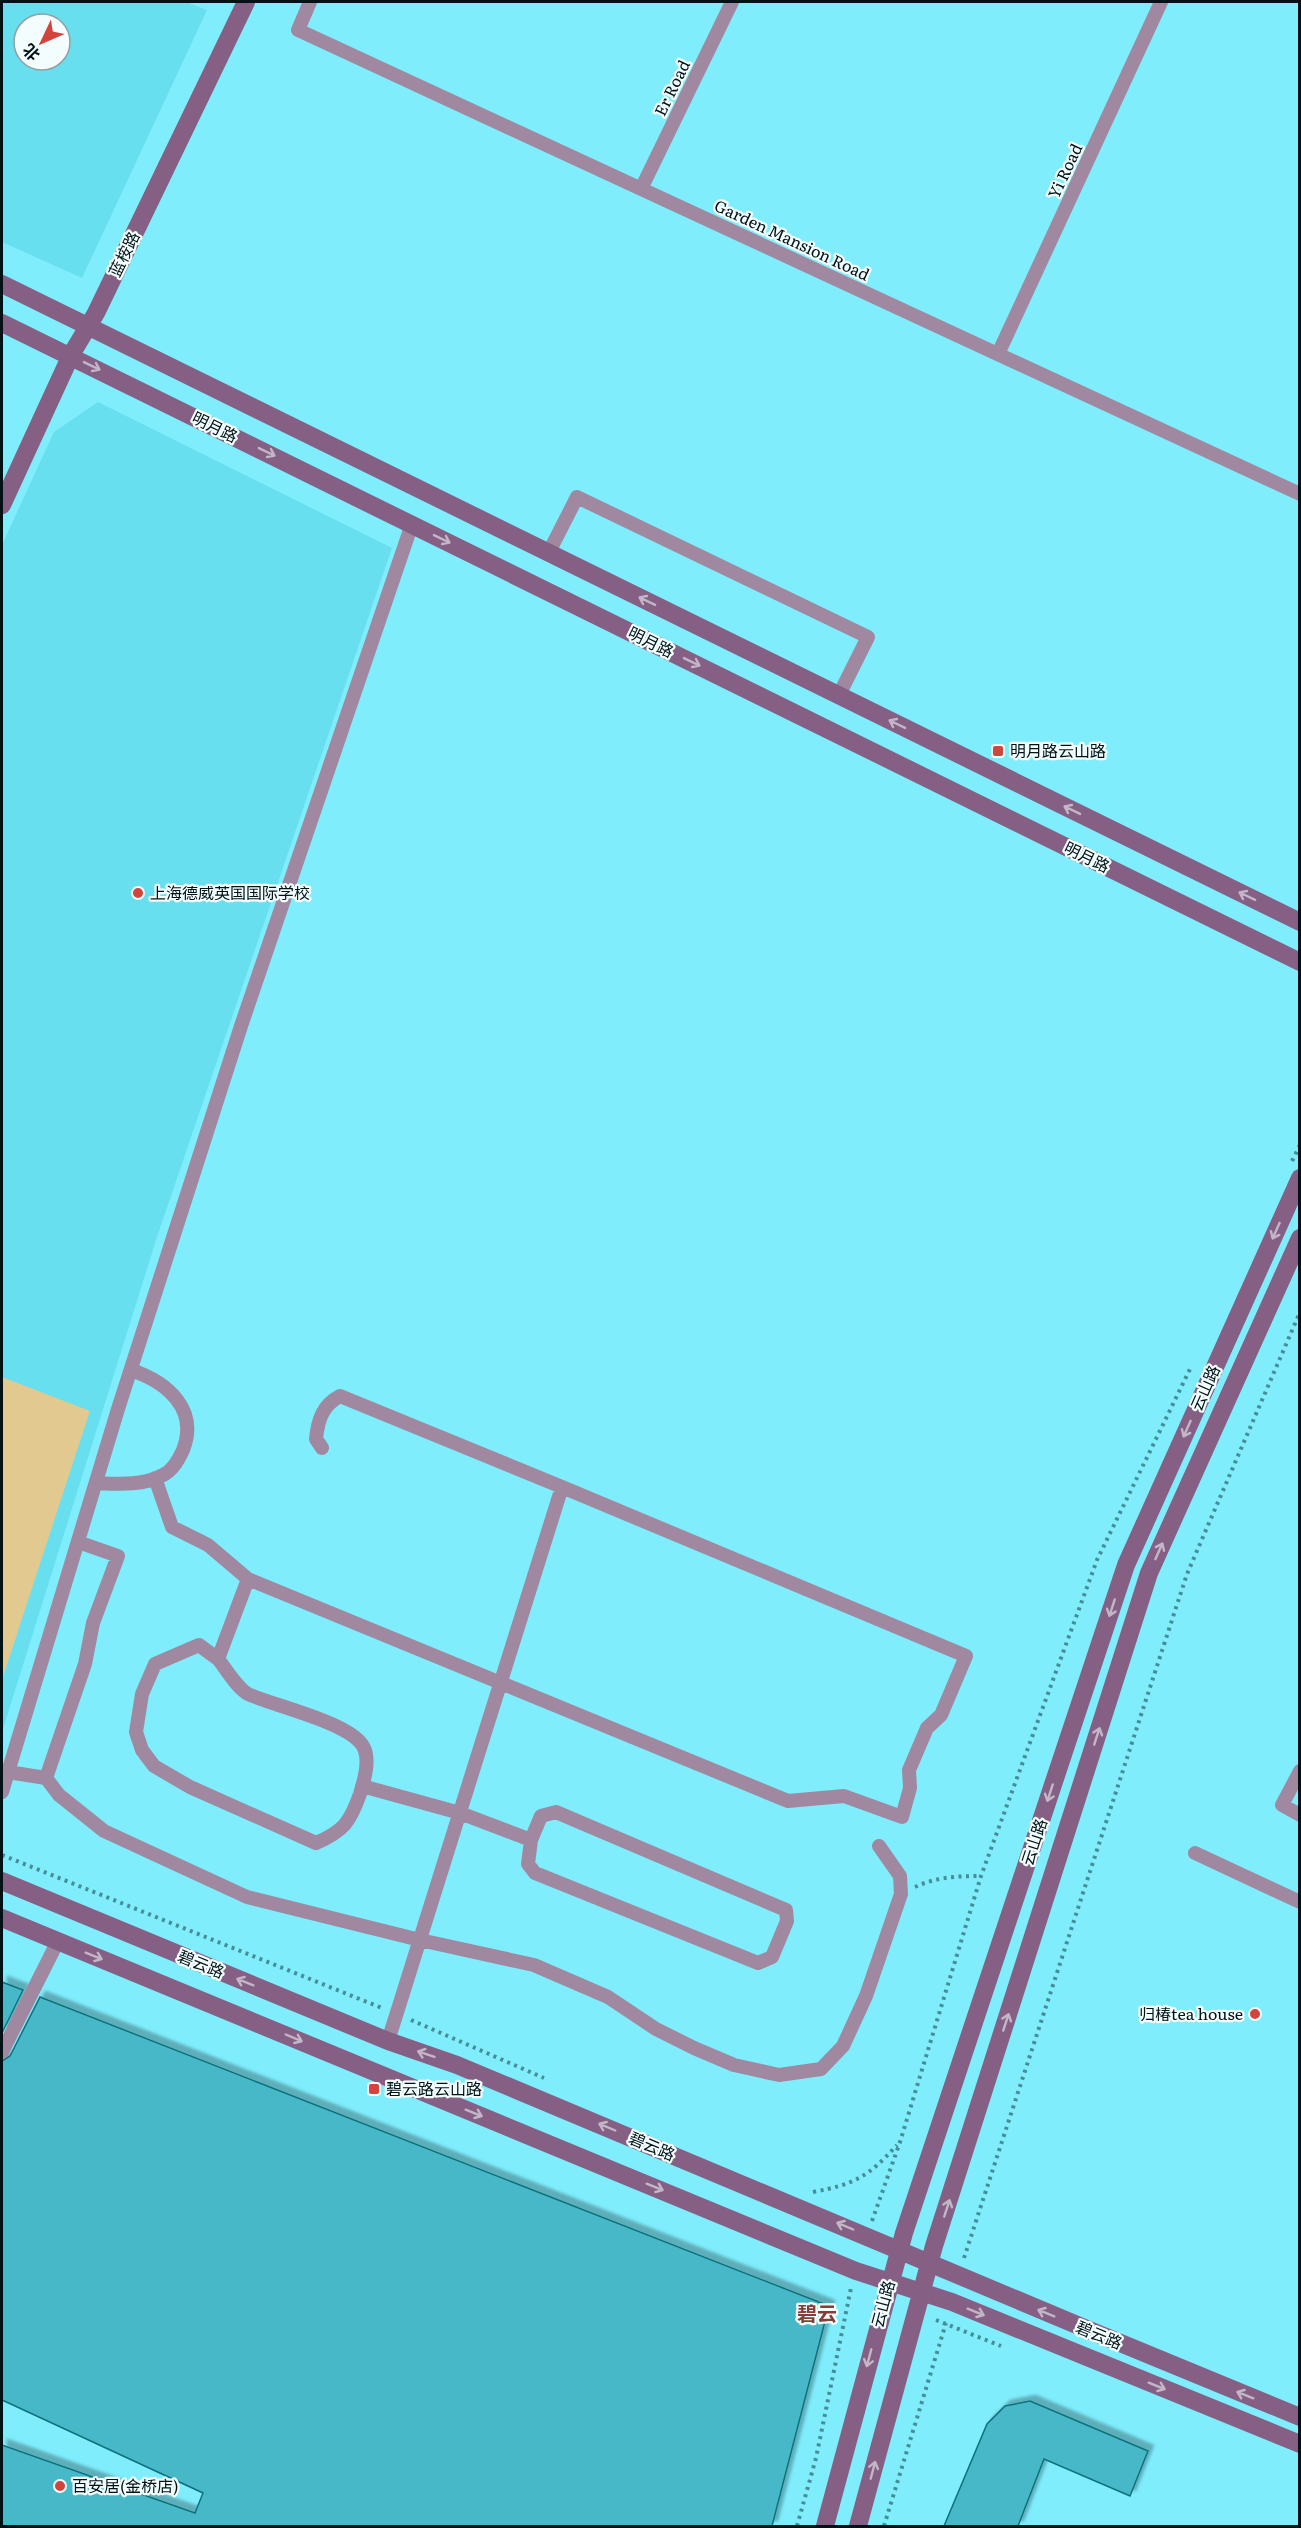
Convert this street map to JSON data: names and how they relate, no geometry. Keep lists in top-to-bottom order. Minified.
{"streets":{"street":["蓝桉路","明月路","云山路","碧云路"],"lane":["Er Road","Yi Road","Garden Mansion Road"]},"crossings":[["Er Road","Garden Mansion Road"],["Yi Road","Garden Mansion Road"],["蓝桉路","明月路"],["云山路","碧云路"]],"districts":["碧云"],"places":{"transit":["明月路云山路","碧云路云山路"],"other":["上海德威英国国际学校","归椿tea house","百安居(金桥店)"]},"north":"bottom left"}
